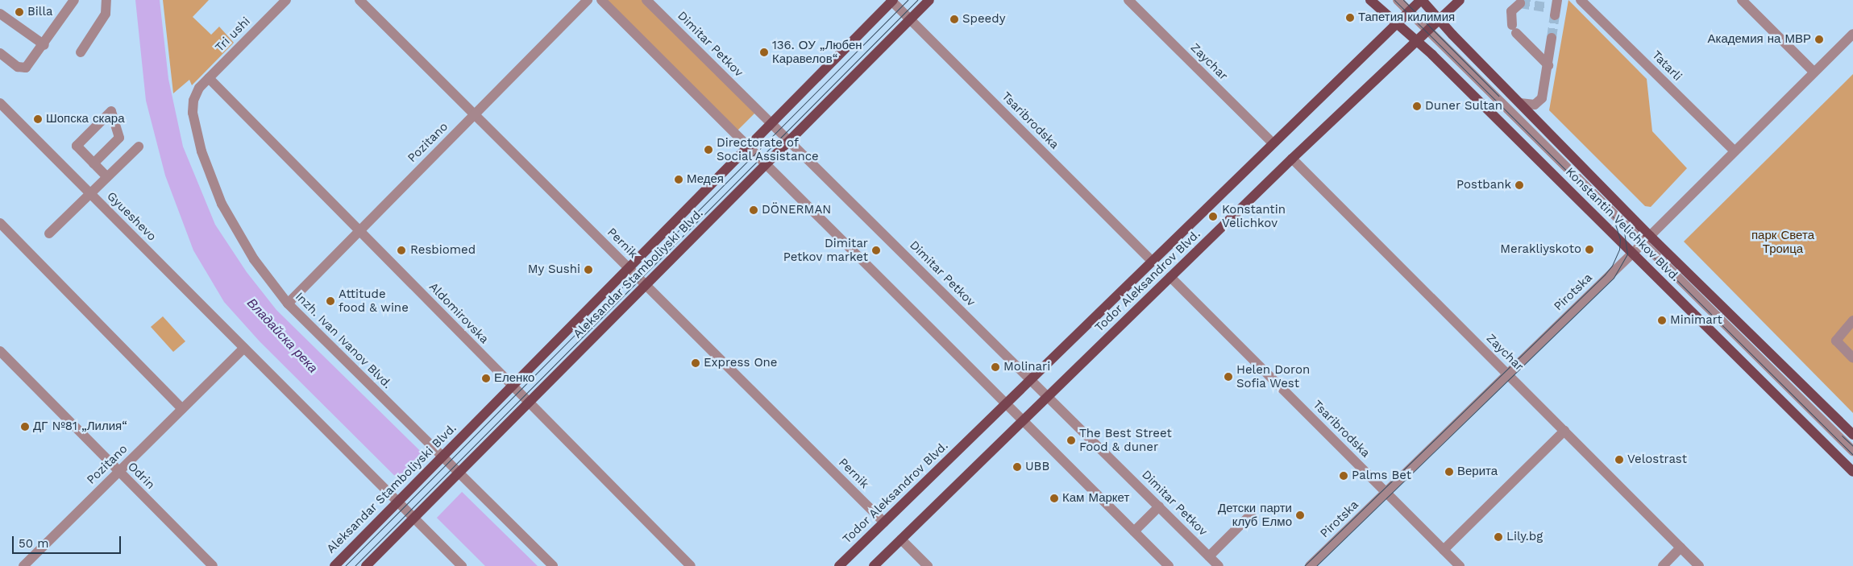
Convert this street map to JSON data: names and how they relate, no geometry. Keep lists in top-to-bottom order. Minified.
{"streets":{"main road":["Konstantin Velichkov Blvd.","Aleksandar Stamboliyski Blvd.","Todor Aleksandrov Blvd."],"street":["Tri ushi","Dimitar Petkov","Zaychar","Tatarli","Tsaribrodska","Pozitano","Gyueshevo","Pernik","Pirotska","Aldomirovska","Inzh. Ivan Ivanov Blvd.","Odrin"]},"crossings":[["Tri ushi","Aldomirovska"],["Tri ushi","Inzh. Ivan Ivanov Blvd."],["Dimitar Petkov","Aleksandar Stamboliyski Blvd."],["Dimitar Petkov","Todor Aleksandrov Blvd."],["Zaychar","Todor Aleksandrov Blvd."],["Zaychar","Pirotska"],["Tatarli","Pirotska"],["Tsaribrodska","Aleksandar Stamboliyski Blvd."],["Tsaribrodska","Todor Aleksandrov Blvd."],["Tsaribrodska","Pirotska"],["Pozitano","Gyueshevo"],["Pozitano","Pernik"],["Pozitano","Aldomirovska"],["Pozitano","Inzh. Ivan Ivanov Blvd."],["Pozitano","Odrin"],["Konstantin Velichkov Blvd.","Todor Aleksandrov Blvd."],["Konstantin Velichkov Blvd.","Pirotska"],["Pernik","Aleksandar Stamboliyski Blvd."],["Pernik","Todor Aleksandrov Blvd."],["Aleksandar Stamboliyski Blvd.","Aldomirovska"],["Aleksandar Stamboliyski Blvd.","Inzh. Ivan Ivanov Blvd."]],"water":["Владайска река"],"parks":["парк Света Троица"],"places":["Billa","Тапетия килимия","Speedy","Академия на МВР","136. ОУ „Любен Каравелов“","Duner Sultan","Шопска скара","Directorate of Social Assistance","Медея","Postbank","DÖNERMAN","Konstantin Velichkov","Merakliyskoto","Resbiomed","Dimitar Petkov market","My Sushi","Attitude food & wine","Minimart","Express One","Molinari","Helen Doron Sofia West","Еленко","ДГ №81 „Лилия“","The Best Street Food & duner","Velostrast","UBB","Верита","Palms Bet","Кам Маркет","Детски парти клуб Елмо","Lily.bg"],"scale_bar":"50 m"}
